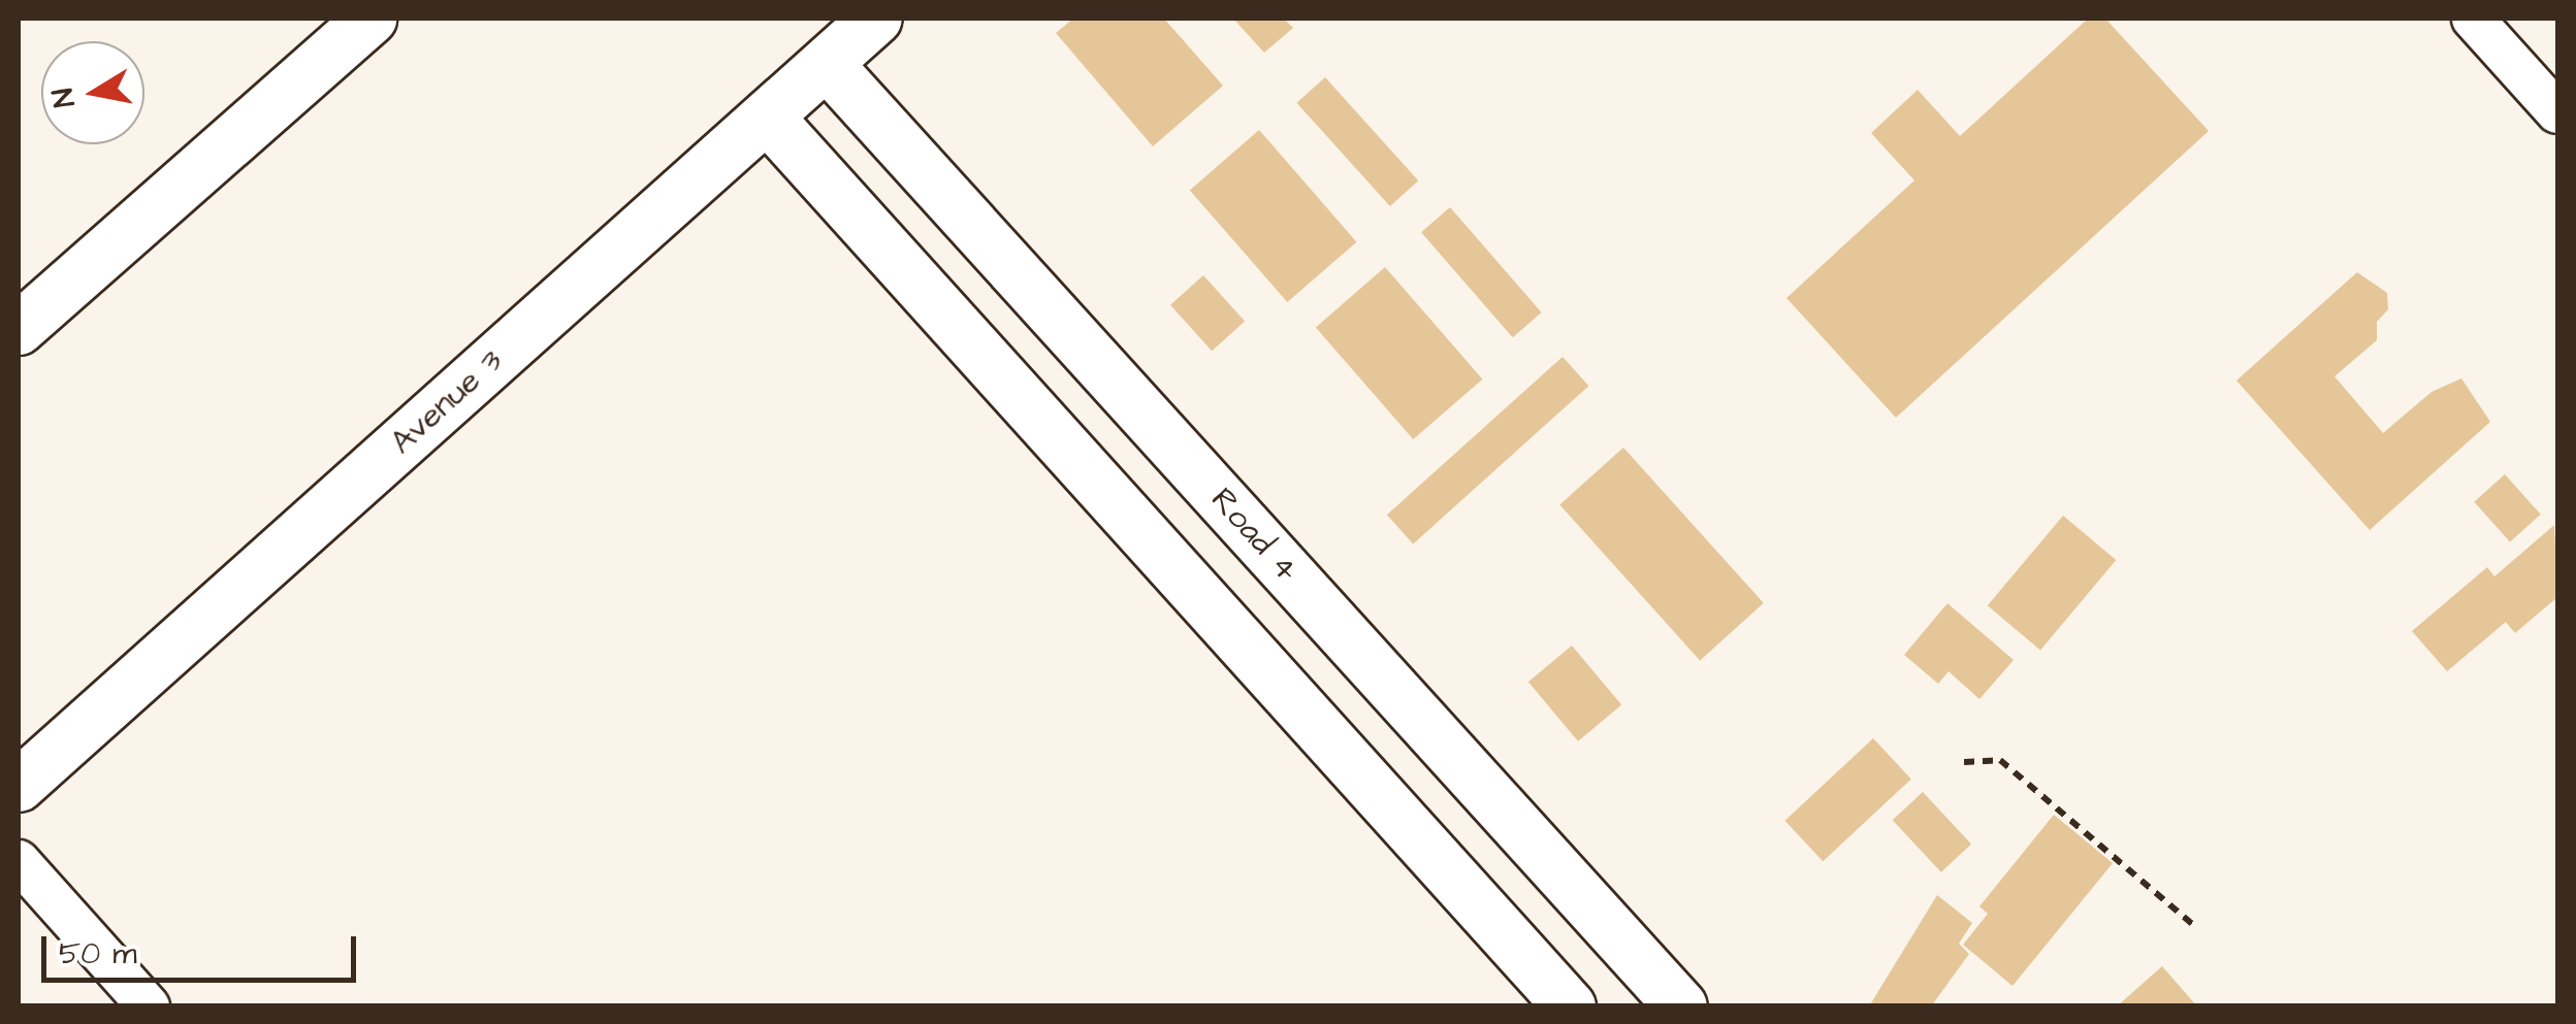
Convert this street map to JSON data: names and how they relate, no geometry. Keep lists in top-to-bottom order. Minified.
{"streets":{"street":["Avenue 3","Road 4"]},"crossings":[["Avenue 3","Road 4"]],"scale_bar":"50 m","north":"left"}
